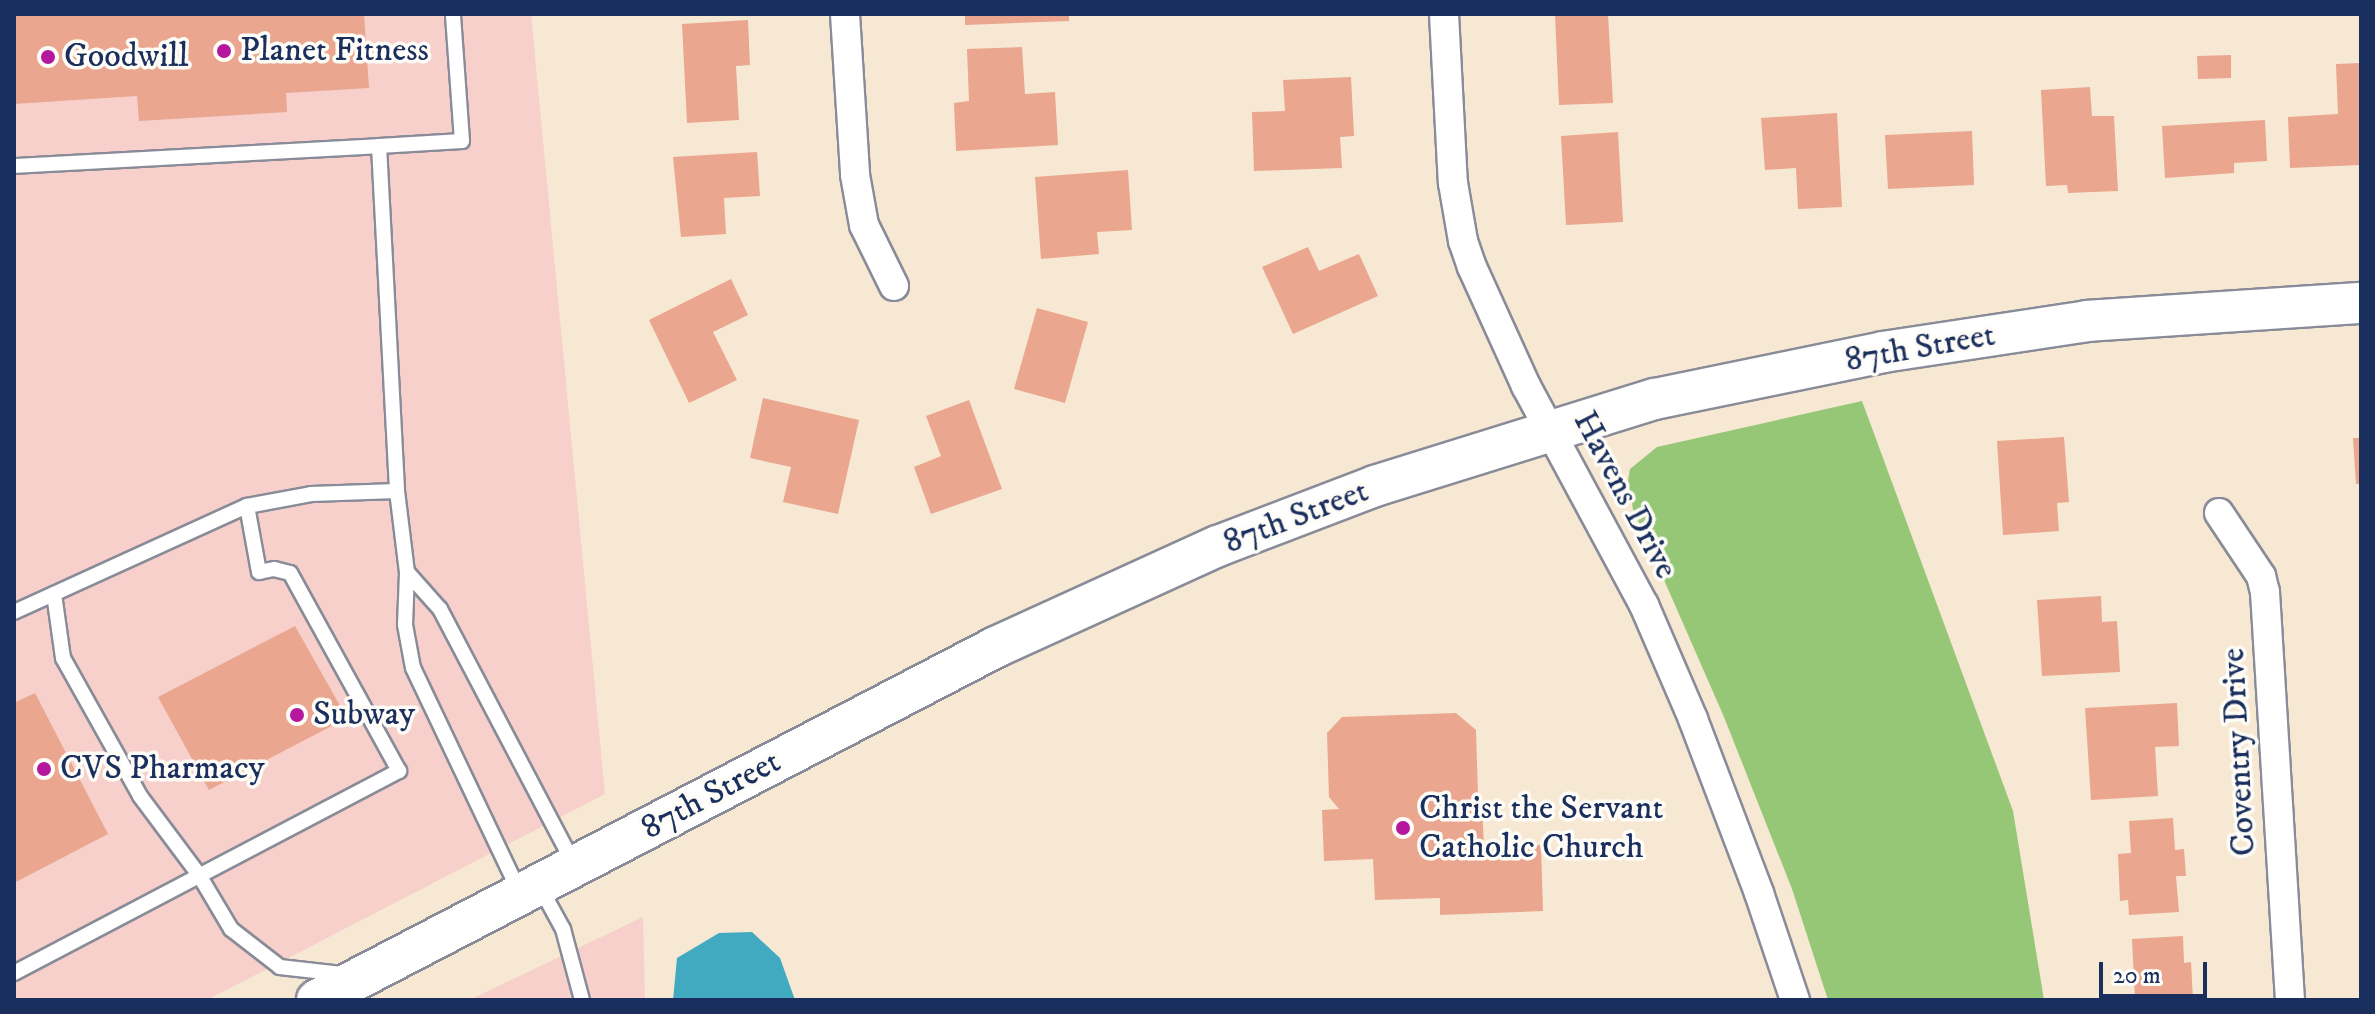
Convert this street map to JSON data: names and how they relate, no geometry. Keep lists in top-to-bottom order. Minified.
{"streets":{"main road":["87th Street"],"street":["Havens Drive","Coventry Drive"]},"crossings":[["87th Street","Havens Drive"]],"places":["Planet Fitness","Goodwill","Subway","CVS Pharmacy","Christ the Servant Catholic Church"],"scale_bar":"20 m"}
